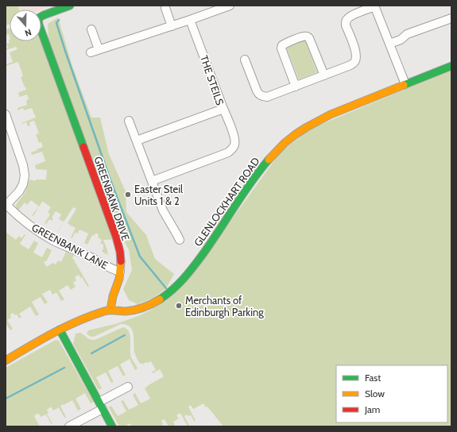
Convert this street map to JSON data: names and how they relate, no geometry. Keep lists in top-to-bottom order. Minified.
{"streets":{"street":["THE STEILS","GREENBANK DRIVE","GLENLOCKHART ROAD","GREENBANK LANE"]},"crossings":[["GREENBANK DRIVE","GLENLOCKHART ROAD"],["GREENBANK DRIVE","GREENBANK LANE"]],"places":["Easter Steil Units 1 & 2","Merchants of Edinburgh Parking"],"legend":["Fast","Slow","Jam"],"north":"bottom"}
